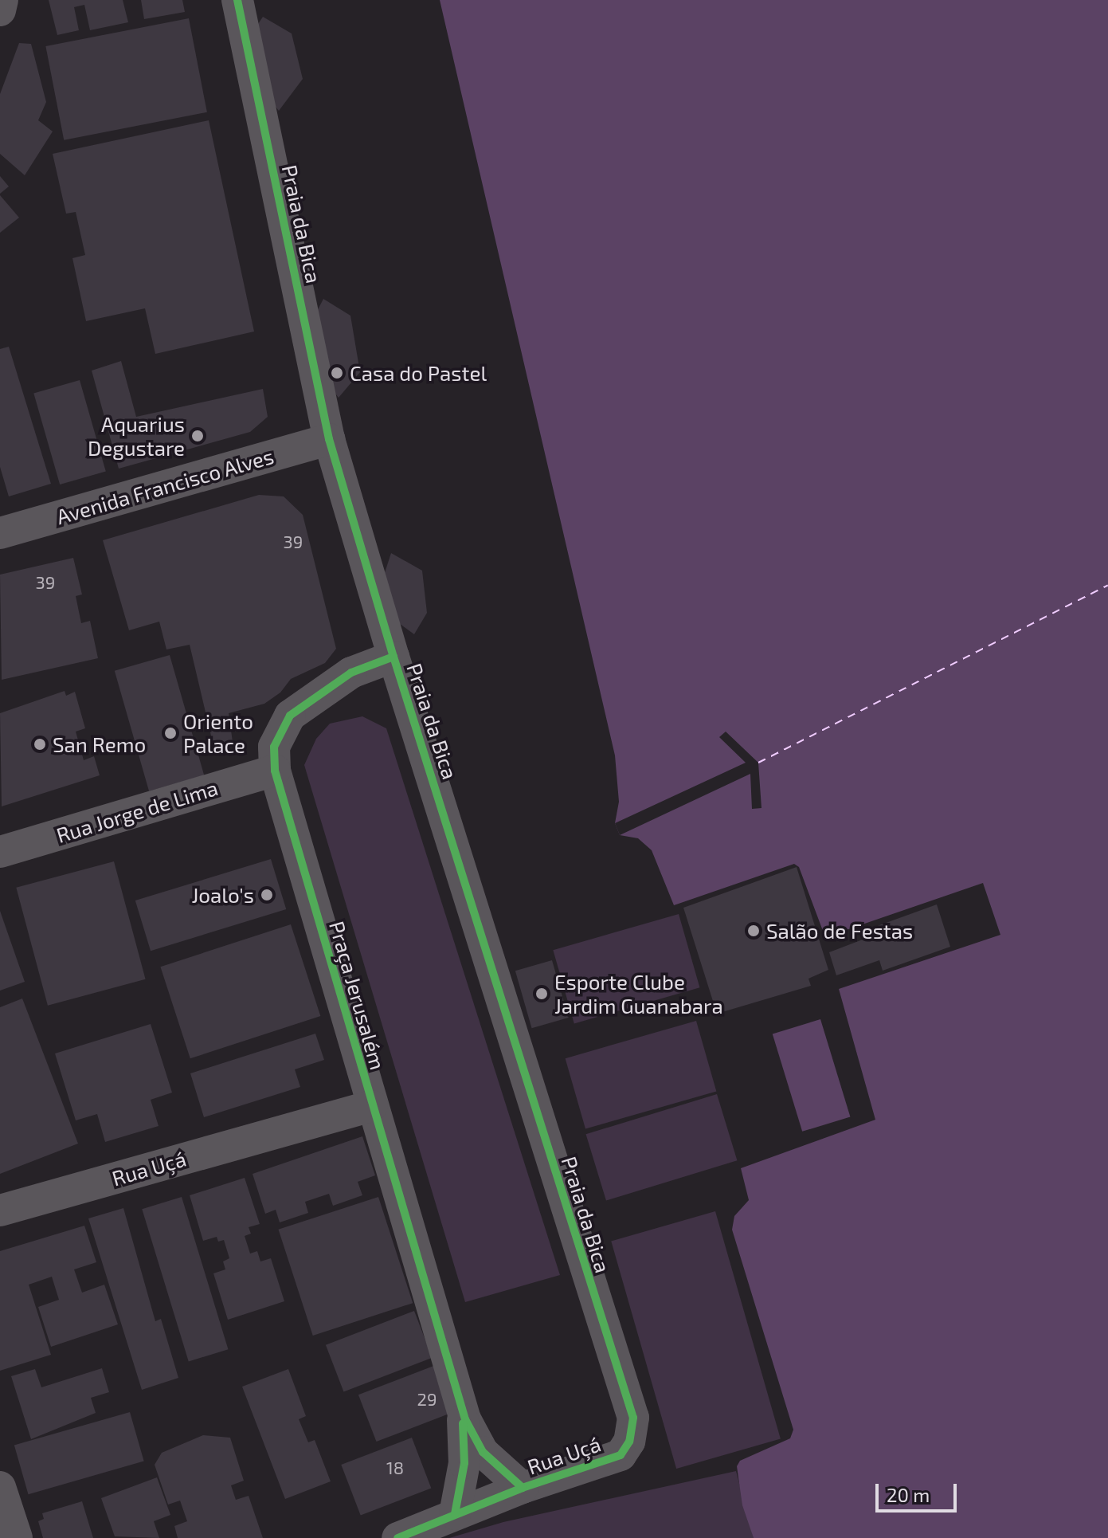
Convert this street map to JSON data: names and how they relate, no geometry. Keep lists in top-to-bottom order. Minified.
{"streets":{"street":["Praia da Bica","Avenida Francisco Alves","Rua Jorge de Lima","Praça Jerusalém","Rua Uçá"]},"crossings":[["Praia da Bica","Avenida Francisco Alves"],["Praia da Bica","Praça Jerusalém"],["Praia da Bica","Rua Uçá"],["Rua Jorge de Lima","Praça Jerusalém"],["Praça Jerusalém","Rua Uçá"]],"places":["Casa do Pastel","Aquarius Degustare","Oriento Palace","San Remo","Joalo's","Salão de Festas","Esporte Clube Jardim Guanabara"],"house_numbers":["39","39","29","18"],"scale_bar":"20 m"}
